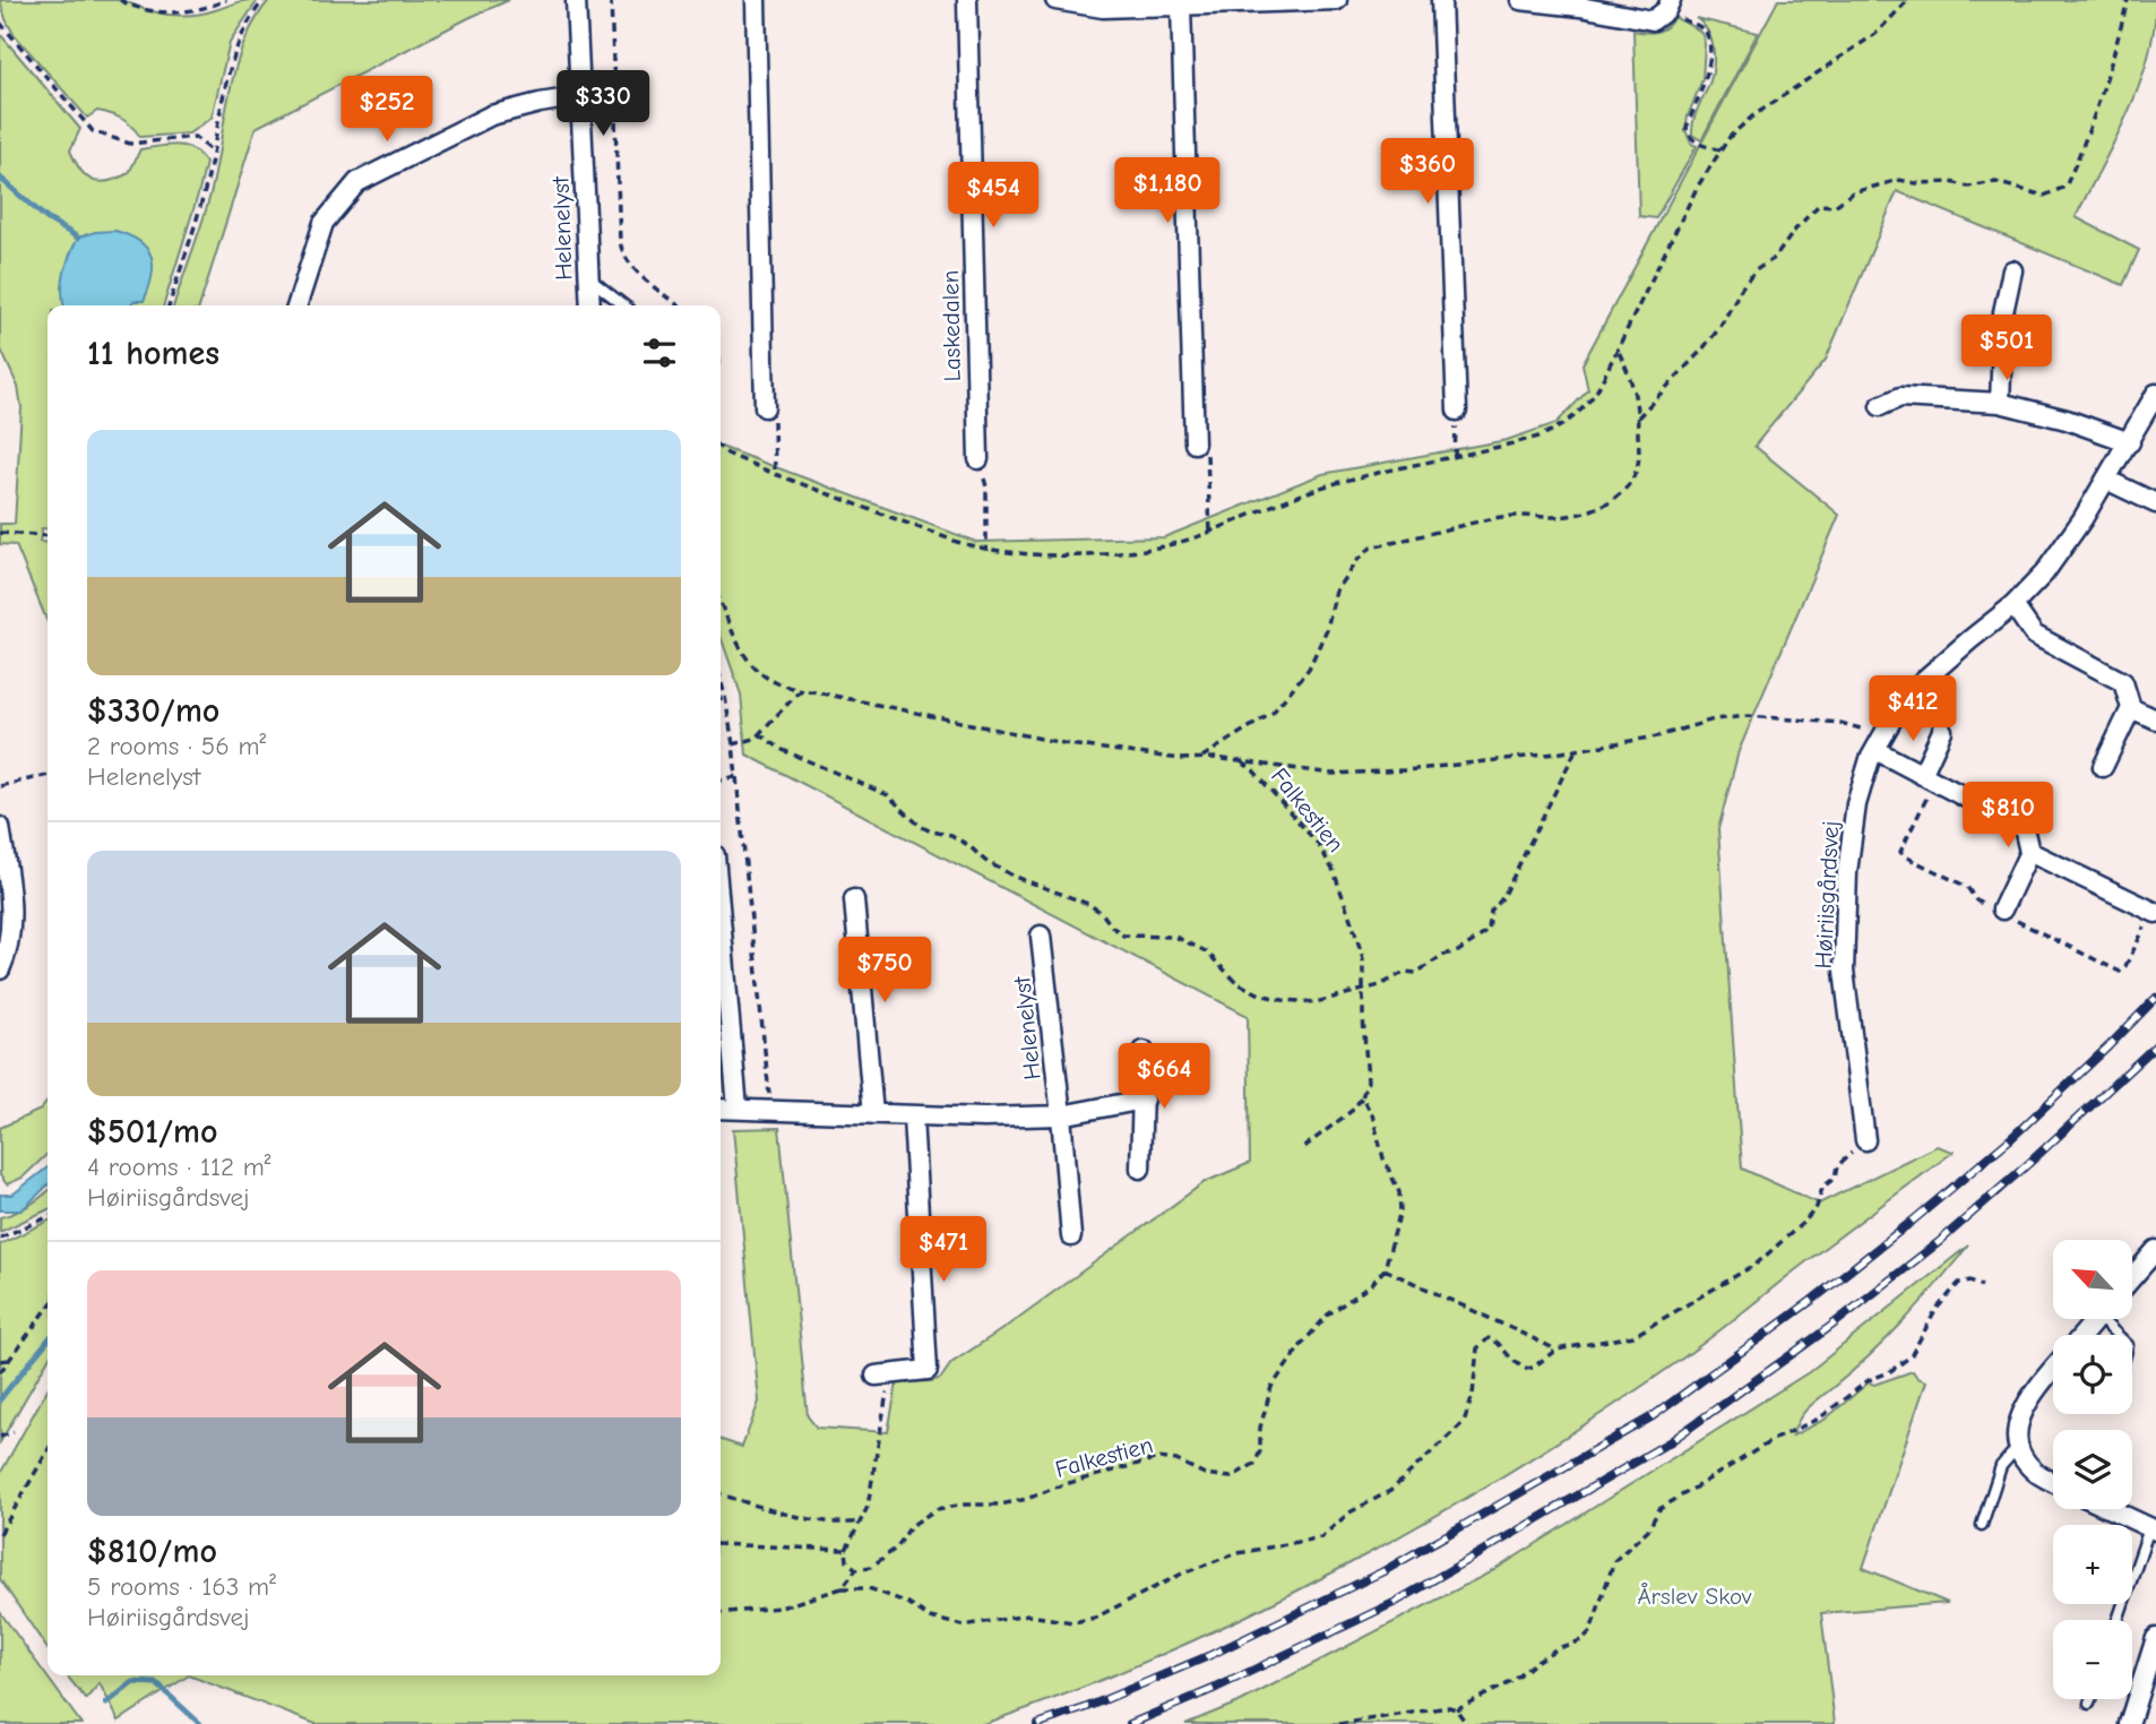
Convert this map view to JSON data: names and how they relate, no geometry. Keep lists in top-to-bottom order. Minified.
{"streets":{"street":["Helenelyst","Laskedalen","Høiriisgårdsvej"],"path":["Falkestien"]},"parks":["Årslev Skov"],"north":"top left","page":{"price":["$330","$252","$360","$1,180","$454","$501","$412","$810","$750","$664","$471"],"heading":"11 homes","list":[{"name":"$330/mo","note":"2 rooms · 56 m² · Helenelyst"},{"name":"$501/mo","note":"4 rooms · 112 m² · Høiriisgårdsvej"},{"name":"$810/mo","note":"5 rooms · 163 m² · Høiriisgårdsvej"}],"map_buttons":["+","−"]}}
